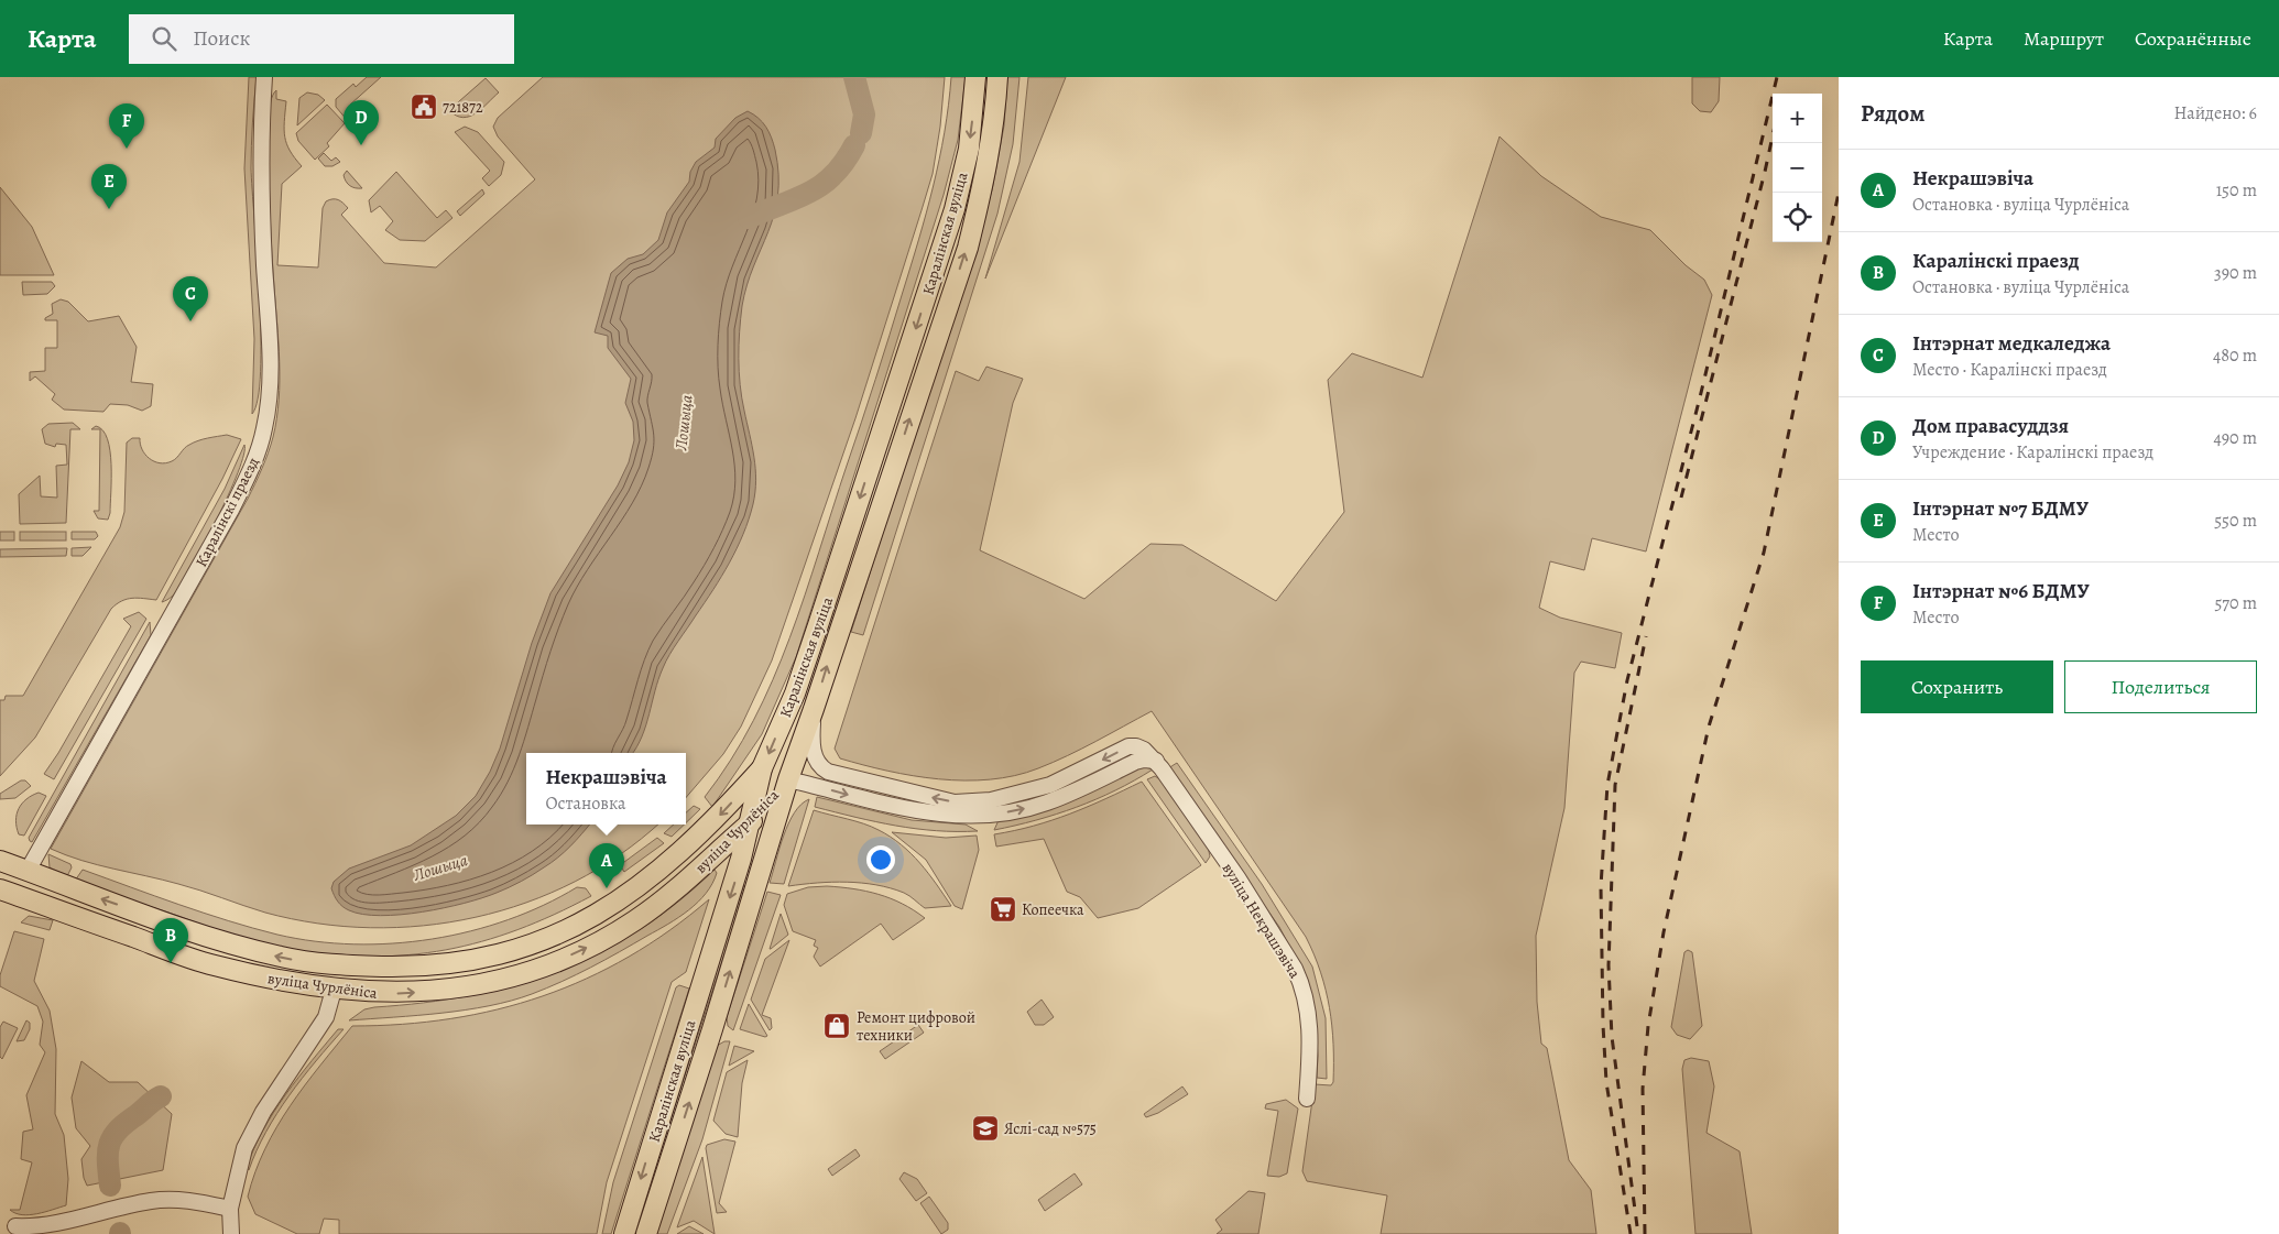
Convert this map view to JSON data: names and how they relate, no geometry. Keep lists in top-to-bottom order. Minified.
{"streets":{"main road":["Каралінская вуліца","вуліца Чурлёніса"],"street":["Каралінскі праезд","вуліца Некрашэвіча"]},"crossings":[["Каралінская вуліца","вуліца Чурлёніса"],["Каралінская вуліца","вуліца Некрашэвіча"],["Каралінскі праезд","вуліца Чурлёніса"]],"water":["Лошыца"],"places":{"public building":["721872"],"supermarket":["Копеечка"],"shop":["Ремонт цифровой техники"],"school or university":["Яслі-сад №575"]},"page":{"header":"Карта","search":"Поиск","nav":["Карта","Маршрут","Сохранённые"],"heading":["Рядом","Найдено: 6"],"map_buttons":["+","−"],"pins":["D","F","E","C","A","B"],"list":[{"mark":"A","name":"Некрашэвіча","note":"Остановка · вуліца Чурлёніса","value":"150 m"},{"mark":"B","name":"Каралінскі праезд","note":"Остановка · вуліца Чурлёніса","value":"390 m"},{"mark":"C","name":"Інтэрнат медкаледжа","note":"Место · Каралінскі праезд","value":"480 m"},{"mark":"D","name":"Дом правасуддзя","note":"Учреждение · Каралінскі праезд","value":"490 m"},{"mark":"E","name":"Інтэрнат №7 БДМУ","note":"Место","value":"550 m"},{"mark":"F","name":"Інтэрнат №6 БДМУ","note":"Место","value":"570 m"}],"buttons":["Сохранить","Поделиться"],"popup":["Некрашэвіча","Остановка"]}}
